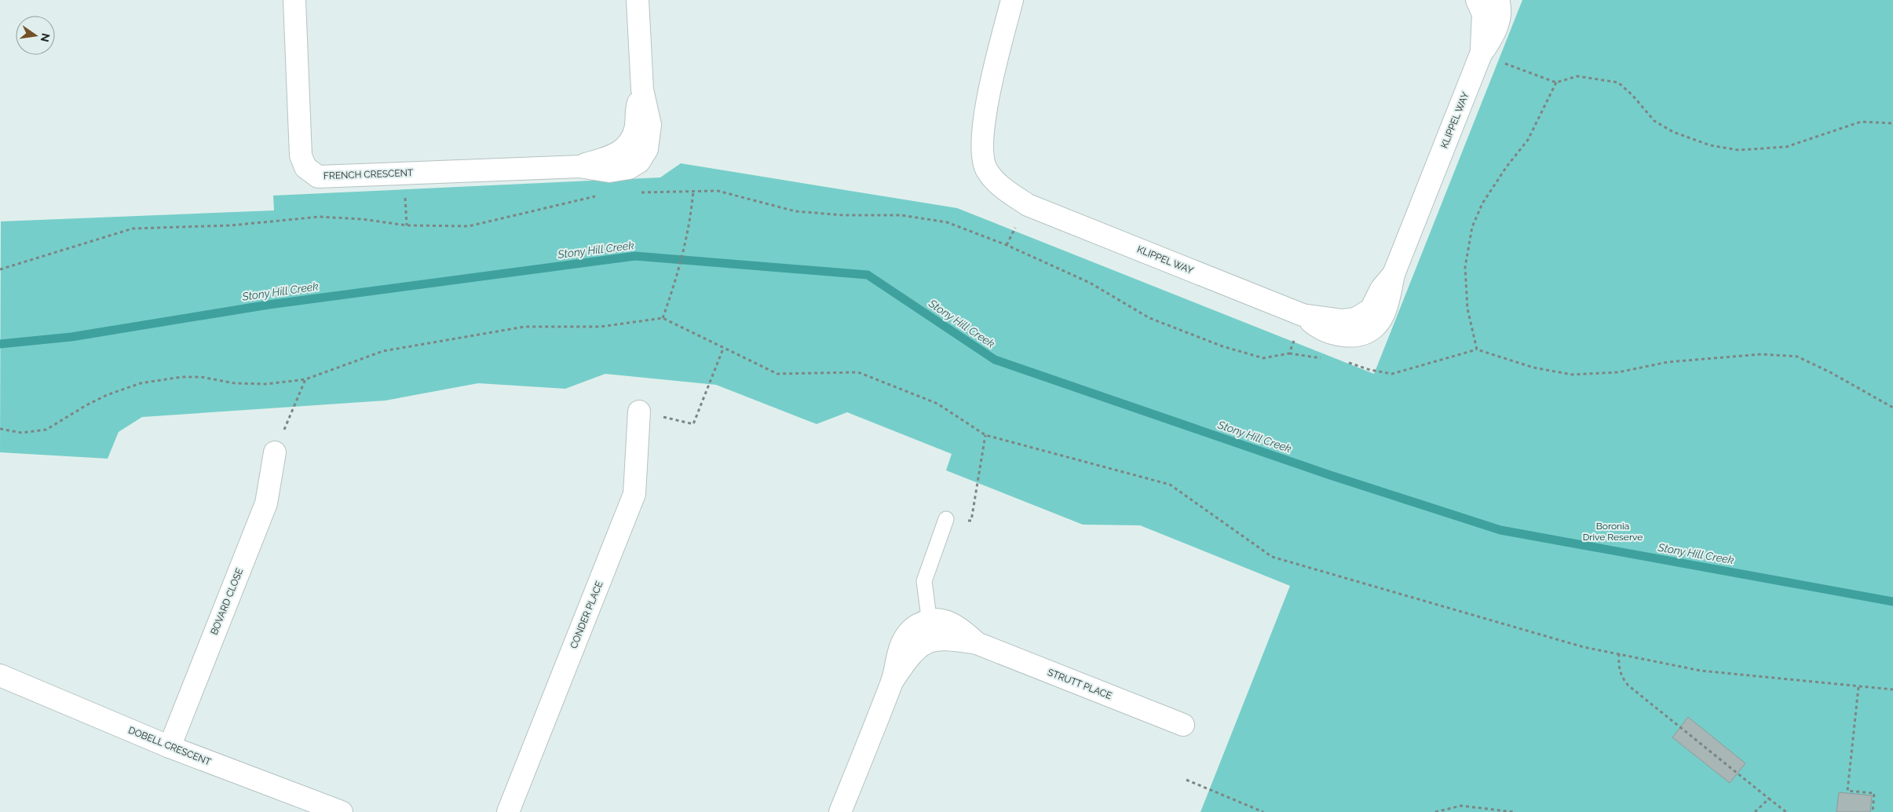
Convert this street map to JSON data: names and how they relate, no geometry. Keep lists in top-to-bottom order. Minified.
{"streets":{"street":["KLIPPEL WAY","FRENCH CRESCENT","BOVARD CLOSE","CONDER PLACE","STRUTT PLACE","DOBELL CRESCENT"]},"crossings":[["BOVARD CLOSE","DOBELL CRESCENT"]],"water":["Stony Hill Creek"],"parks":["Boronia Drive Reserve"],"north":"right"}
